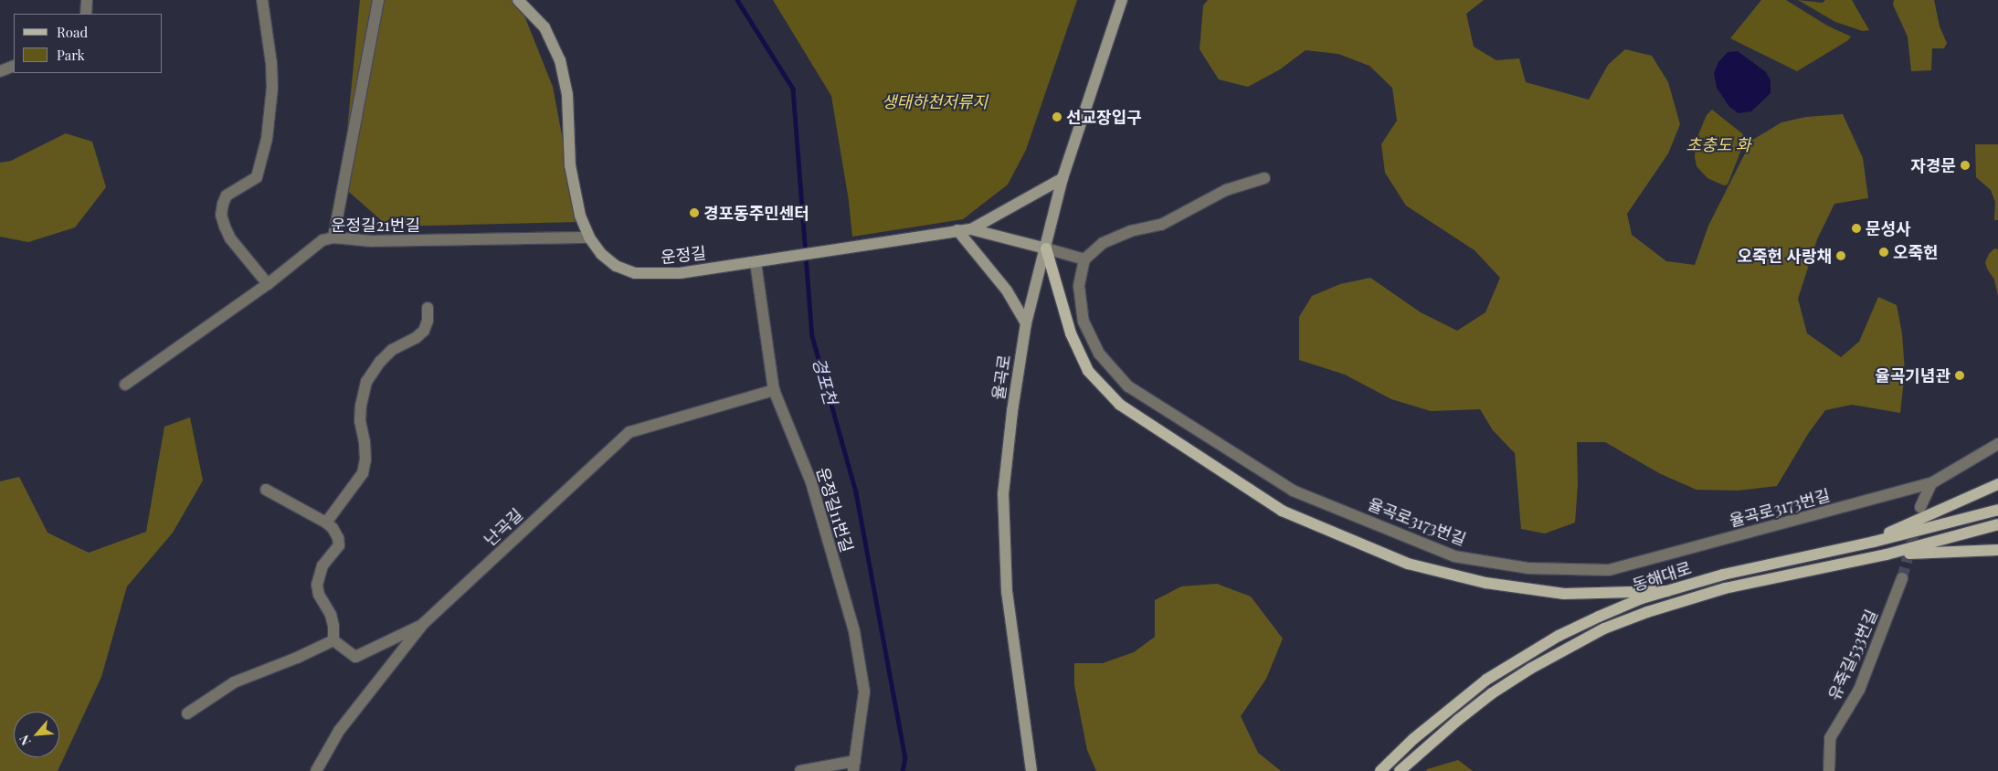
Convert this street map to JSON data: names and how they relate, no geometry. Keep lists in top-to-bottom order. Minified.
{"streets":{"main road":["동해대로"],"street":["운정길21번길","운정길","율곡로","율곡로3173번길","운정길11번길","난곡길","유죽길533번길"]},"crossings":[["운정길21번길","운정길"],["운정길","율곡로"],["운정길","운정길11번길"],["운정길11번길","난곡길"]],"water":["경포천"],"parks":["생태하천저류지","초충도 화"],"places":["선교장입구","자경문","경포동주민센터","문성사","오죽헌","오죽헌 사랑채","율곡기념관"],"legend":["Road","Park"],"north":"bottom left"}
